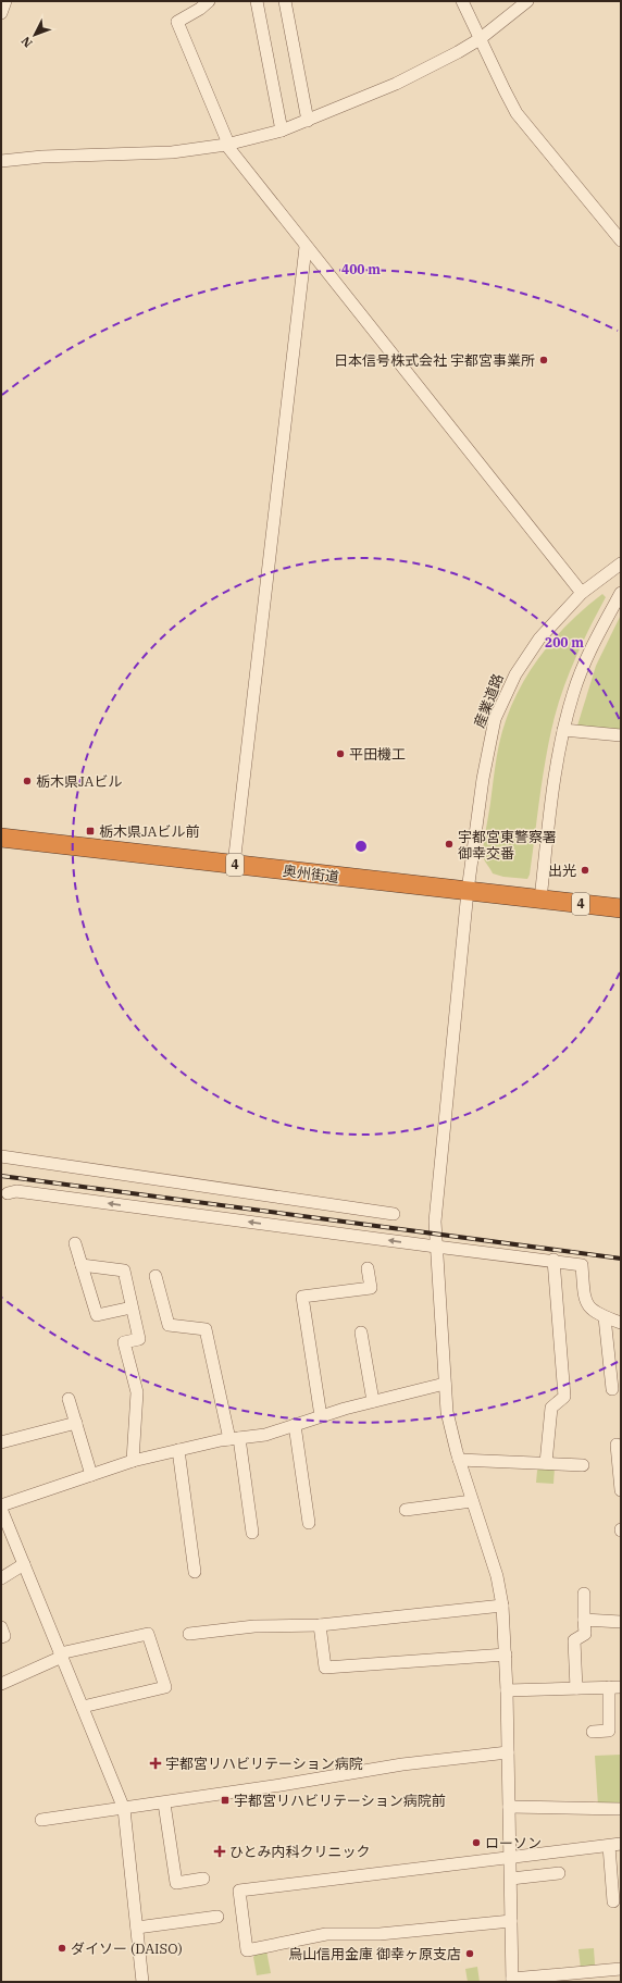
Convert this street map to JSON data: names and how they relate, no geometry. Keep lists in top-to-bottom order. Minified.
{"streets":{"highway":["4","奥州街道"],"street":["産業道路"]},"crossings":[["産業道路","奥州街道"]],"places":{"other":["日本信号株式会社 宇都宮事業所","平田機工","栃木県JAビル","宇都宮東警察署 御幸交番","出光","ローソン","ダイソー (DAISO)","烏山信用金庫 御幸ヶ原支店"],"transit":["栃木県JAビル前","宇都宮リハビリテーション病院前"],"health":["宇都宮リハビリテーション病院","ひとみ内科クリニック"]},"north":"bottom left","rings":["400 m","200 m"]}
